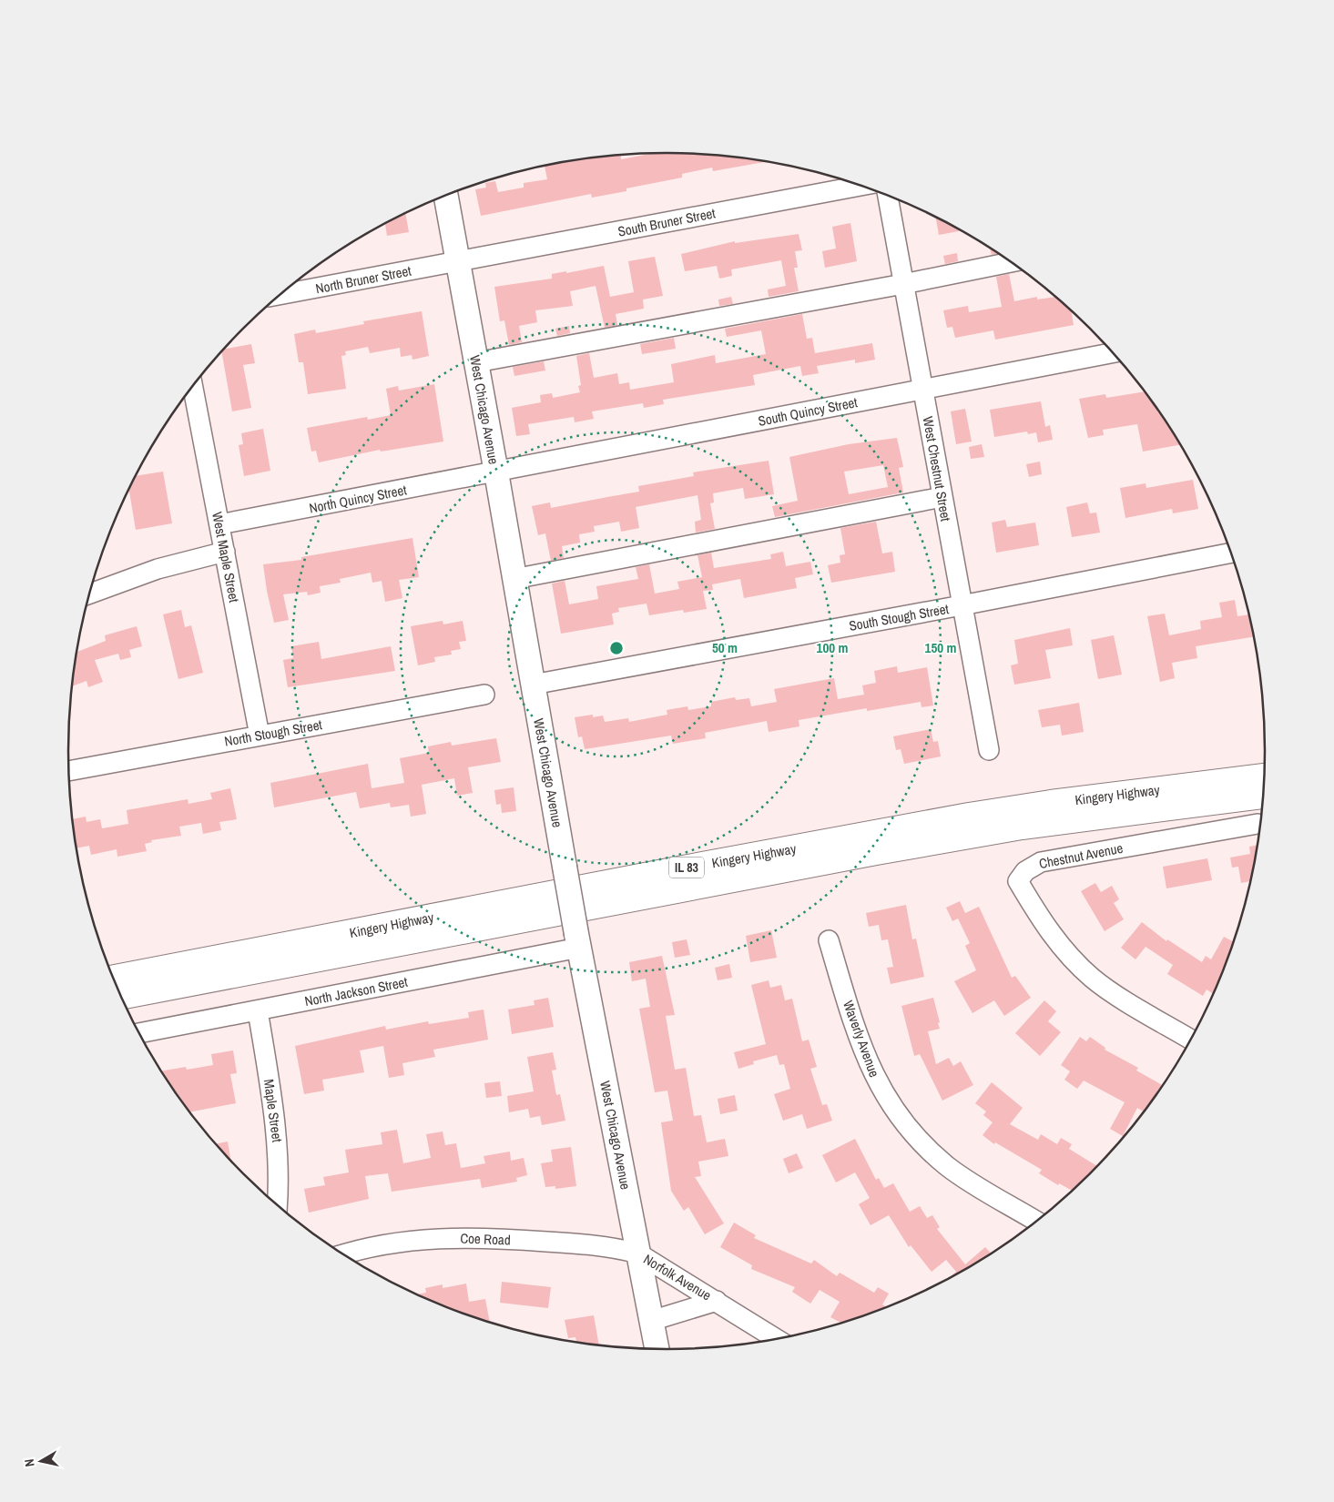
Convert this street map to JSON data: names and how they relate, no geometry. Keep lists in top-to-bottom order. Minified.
{"streets":{"highway":["Kingery Highway","IL 83"],"main road":["West Chicago Avenue"],"street":["South Bruner Street","North Bruner Street","South Quincy Street","West Chestnut Street","North Quincy Street","West Maple Street","South Stough Street","North Stough Street","Chestnut Avenue","North Jackson Street","Waverly Avenue","Maple Street","Coe Road","Norfolk Avenue"]},"crossings":[["South Bruner Street","North Bruner Street"],["South Bruner Street","West Chicago Avenue"],["North Bruner Street","West Chicago Avenue"],["West Chicago Avenue","South Quincy Street"],["West Chicago Avenue","North Quincy Street"],["West Chicago Avenue","South Stough Street"],["West Chicago Avenue","North Jackson Street"],["West Chicago Avenue","Coe Road"],["West Chicago Avenue","Norfolk Avenue"],["South Quincy Street","West Chestnut Street"],["South Quincy Street","North Quincy Street"],["West Chestnut Street","South Stough Street"],["North Quincy Street","West Maple Street"],["West Maple Street","North Stough Street"],["North Jackson Street","Maple Street"],["Coe Road","Norfolk Avenue"]],"north":"left","rings":["50 m","100 m","150 m"]}
